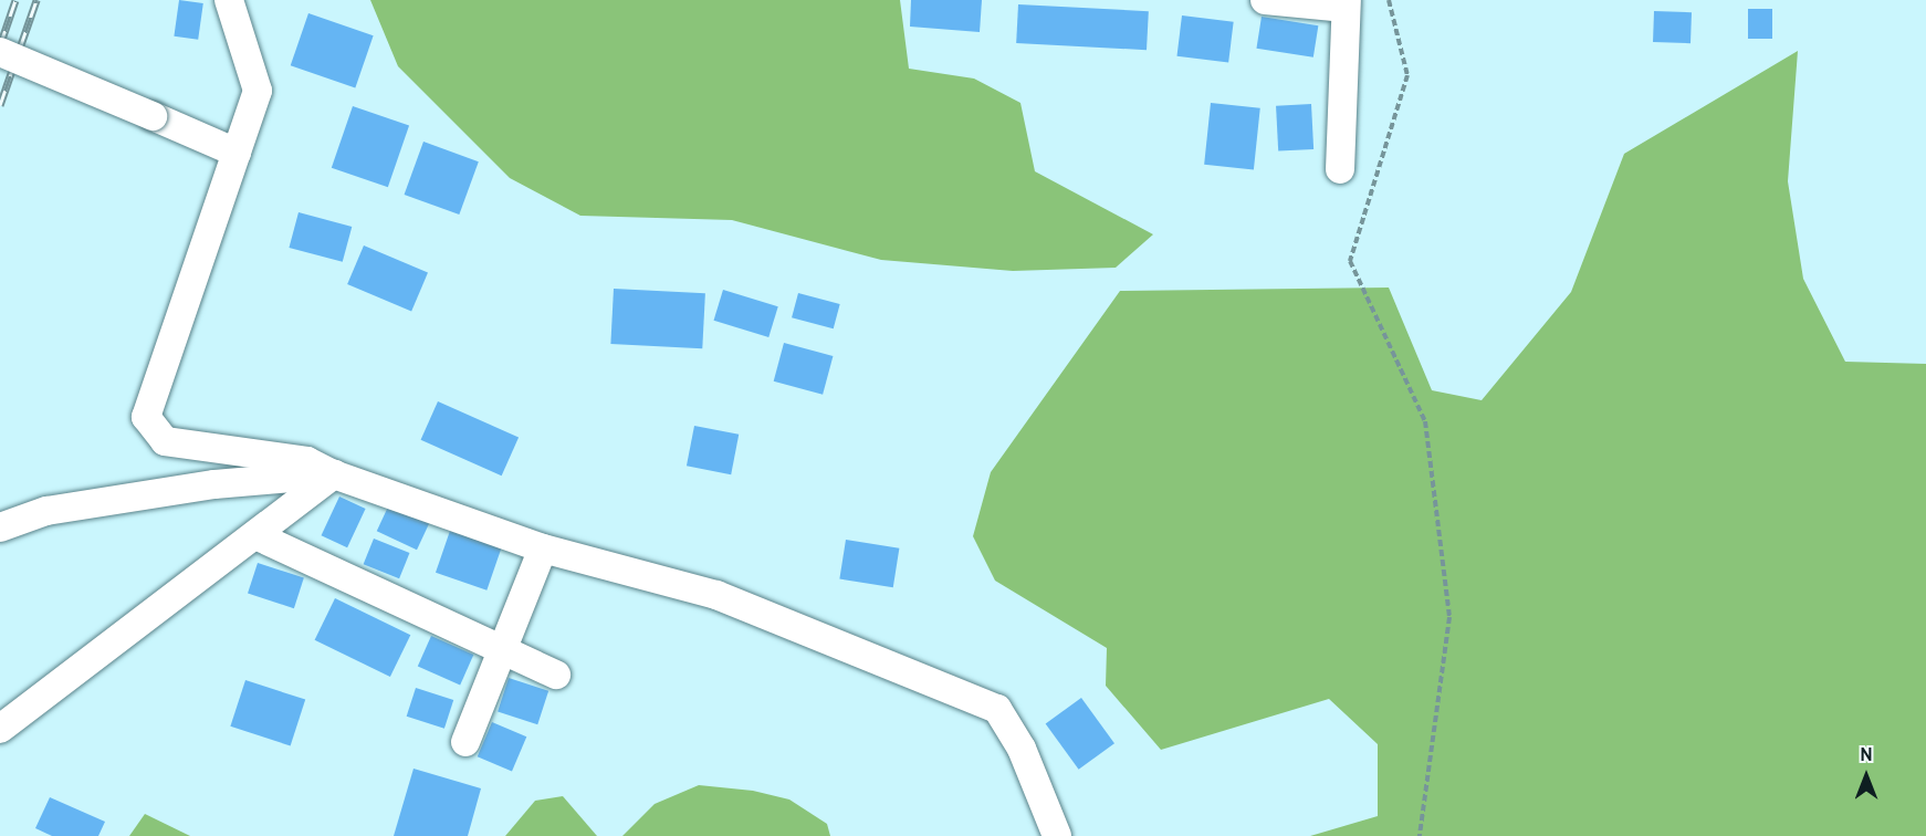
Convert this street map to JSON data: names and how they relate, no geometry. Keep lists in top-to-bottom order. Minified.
{"north":"top"}
